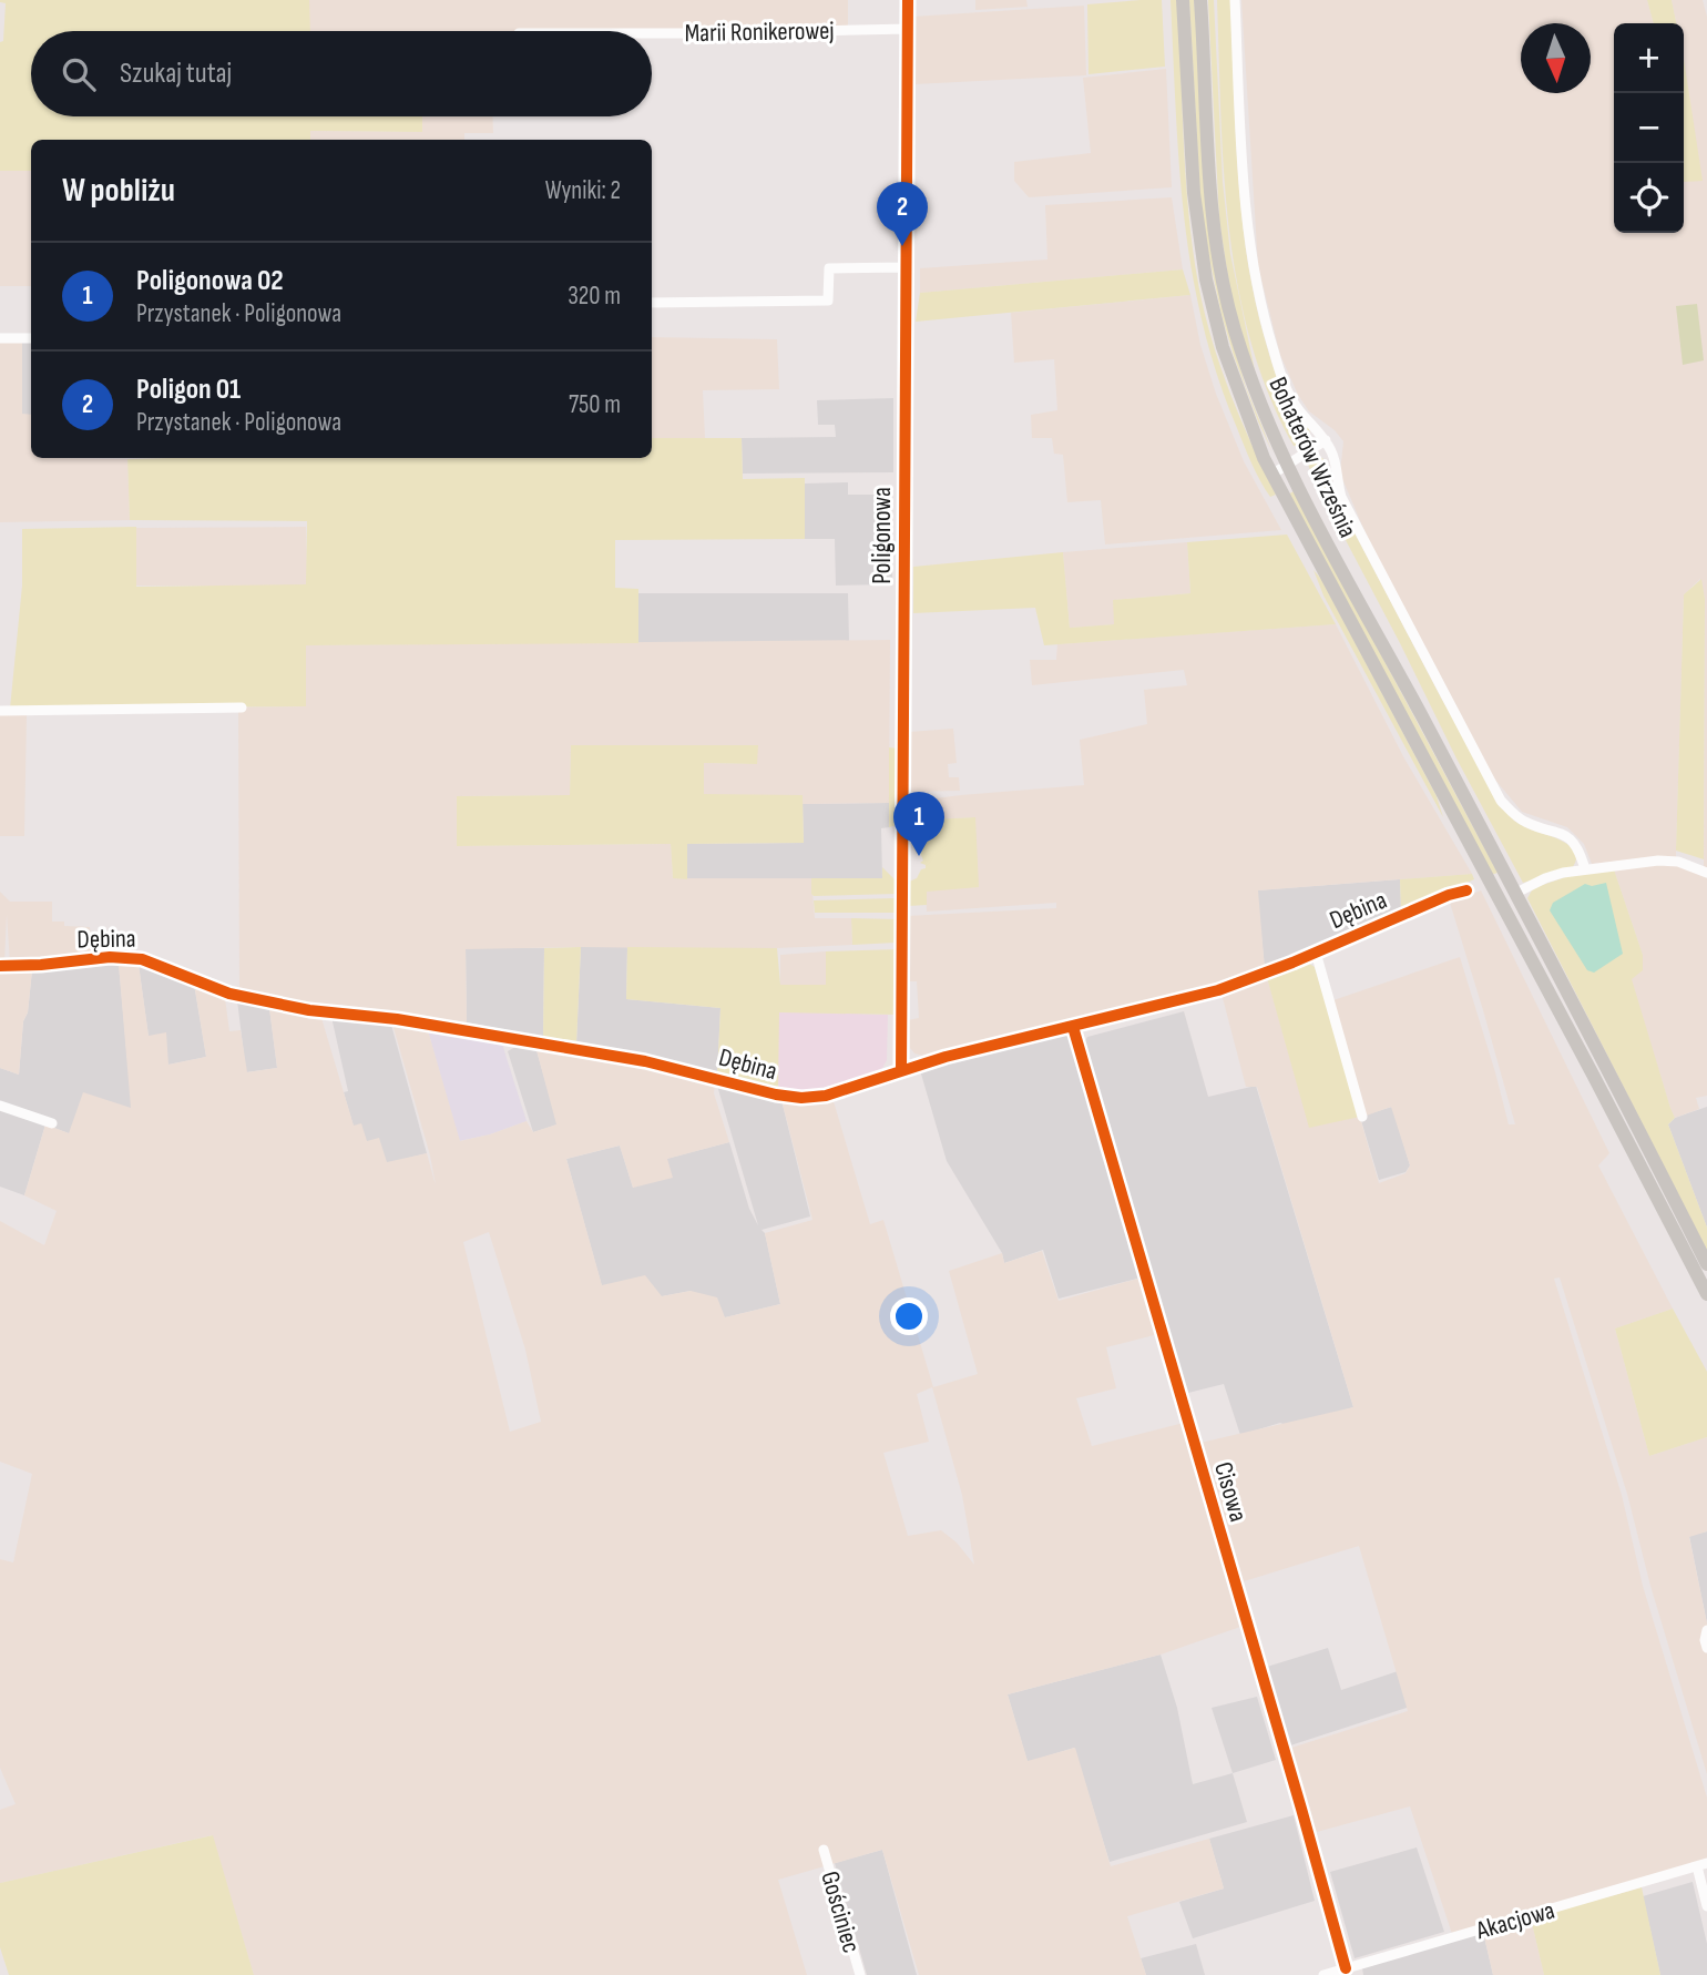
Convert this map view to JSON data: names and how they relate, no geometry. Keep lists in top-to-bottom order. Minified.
{"streets":{"main road":["Bohaterów Września"],"street":["Marii Ronikerowej","Poligonowa","Dębina","Cisowa","Gościniec","Akacjowa"]},"crossings":[["Marii Ronikerowej","Poligonowa"],["Poligonowa","Dębina"],["Dębina","Cisowa"],["Cisowa","Akacjowa"]],"north":"bottom","page":{"map_buttons":["+","−"],"search":"Szukaj tutaj","heading":["W pobliżu","Wyniki: 2"],"pins":["2","1"],"list":[{"mark":"1","name":"Poligonowa 02","note":"Przystanek · Poligonowa","value":"320 m"},{"mark":"2","name":"Poligon 01","note":"Przystanek · Poligonowa","value":"750 m"}]}}
